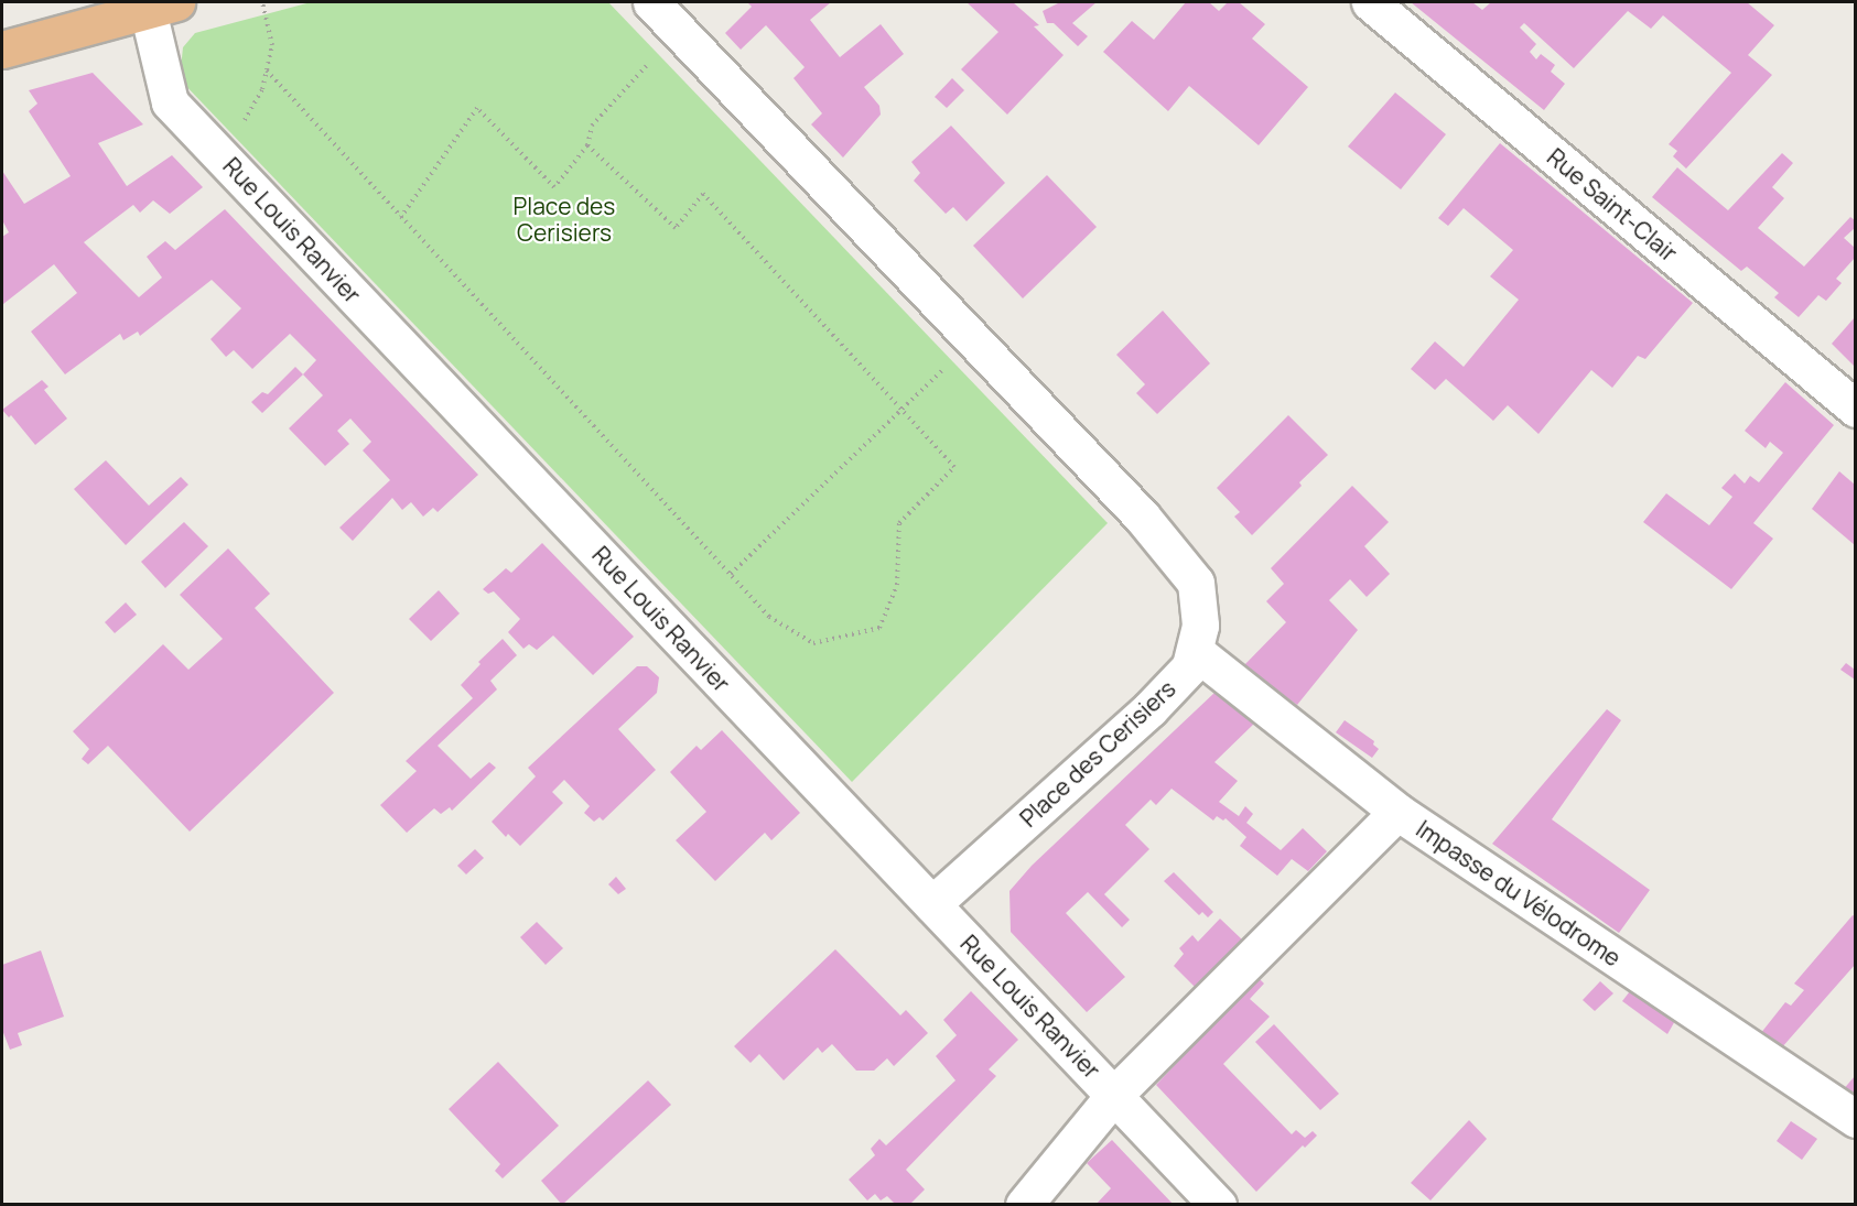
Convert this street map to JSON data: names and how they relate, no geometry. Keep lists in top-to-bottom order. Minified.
{"streets":{"street":["Rue Saint-Clair","Rue Louis Ranvier","Place des Cerisiers","Impasse du Vélodrome"]},"crossings":[["Rue Louis Ranvier","Place des Cerisiers"],["Place des Cerisiers","Impasse du Vélodrome"]],"parks":["Place des Cerisiers"]}
